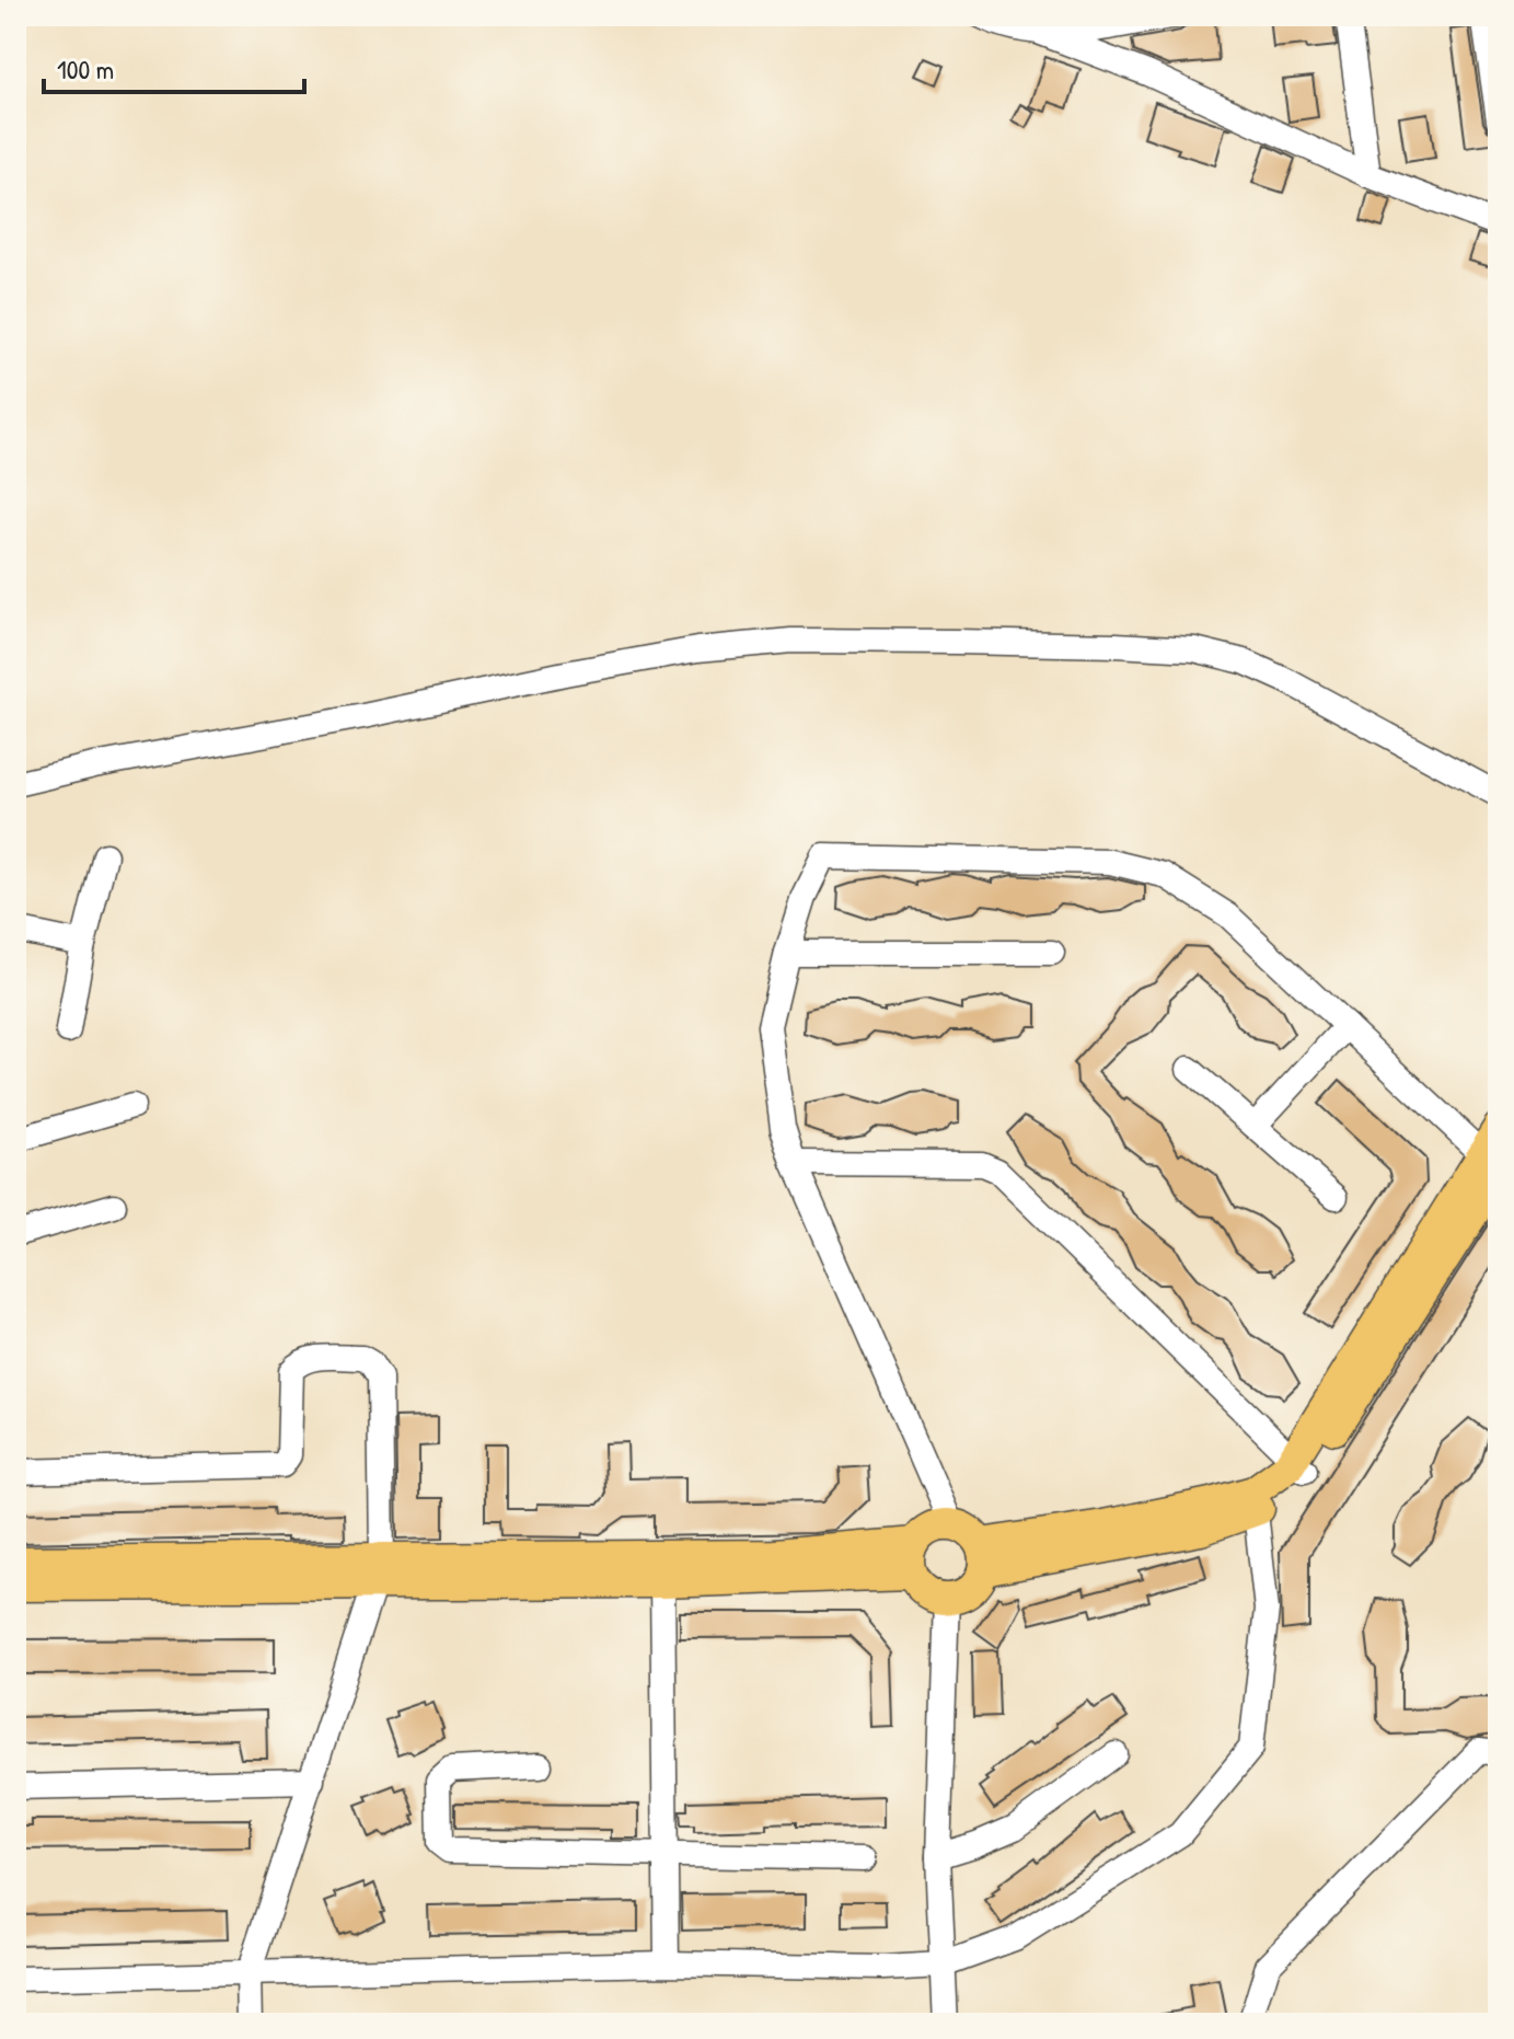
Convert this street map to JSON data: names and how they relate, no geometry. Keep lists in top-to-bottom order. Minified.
{"scale_bar":"100 m"}
